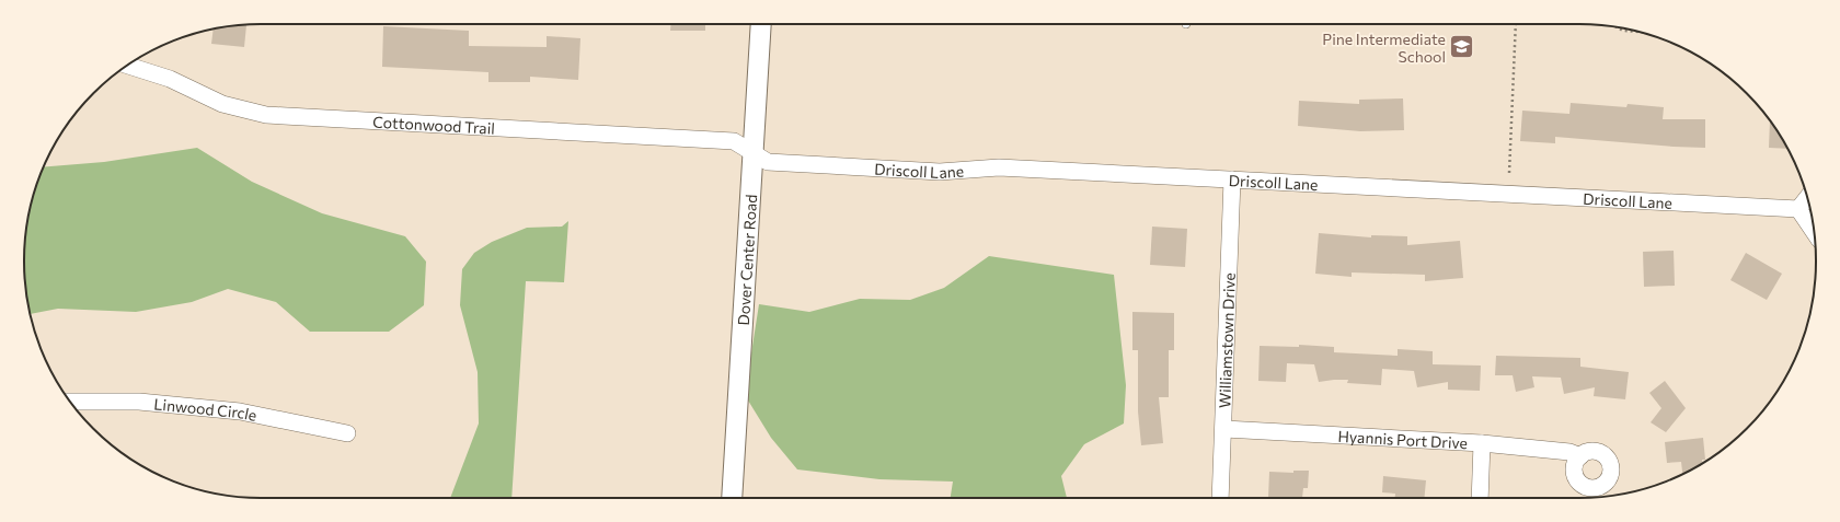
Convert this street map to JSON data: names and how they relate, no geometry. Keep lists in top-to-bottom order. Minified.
{"streets":{"street":["Cottonwood Trail","Driscoll Lane","Dover Center Road","Williamstown Drive","Linwood Circle","Hyannis Port Drive"]},"crossings":[["Cottonwood Trail","Driscoll Lane"],["Cottonwood Trail","Dover Center Road"],["Driscoll Lane","Dover Center Road"],["Driscoll Lane","Williamstown Drive"],["Williamstown Drive","Hyannis Port Drive"]],"places":{"school or university":["Pine Intermediate School"]}}
